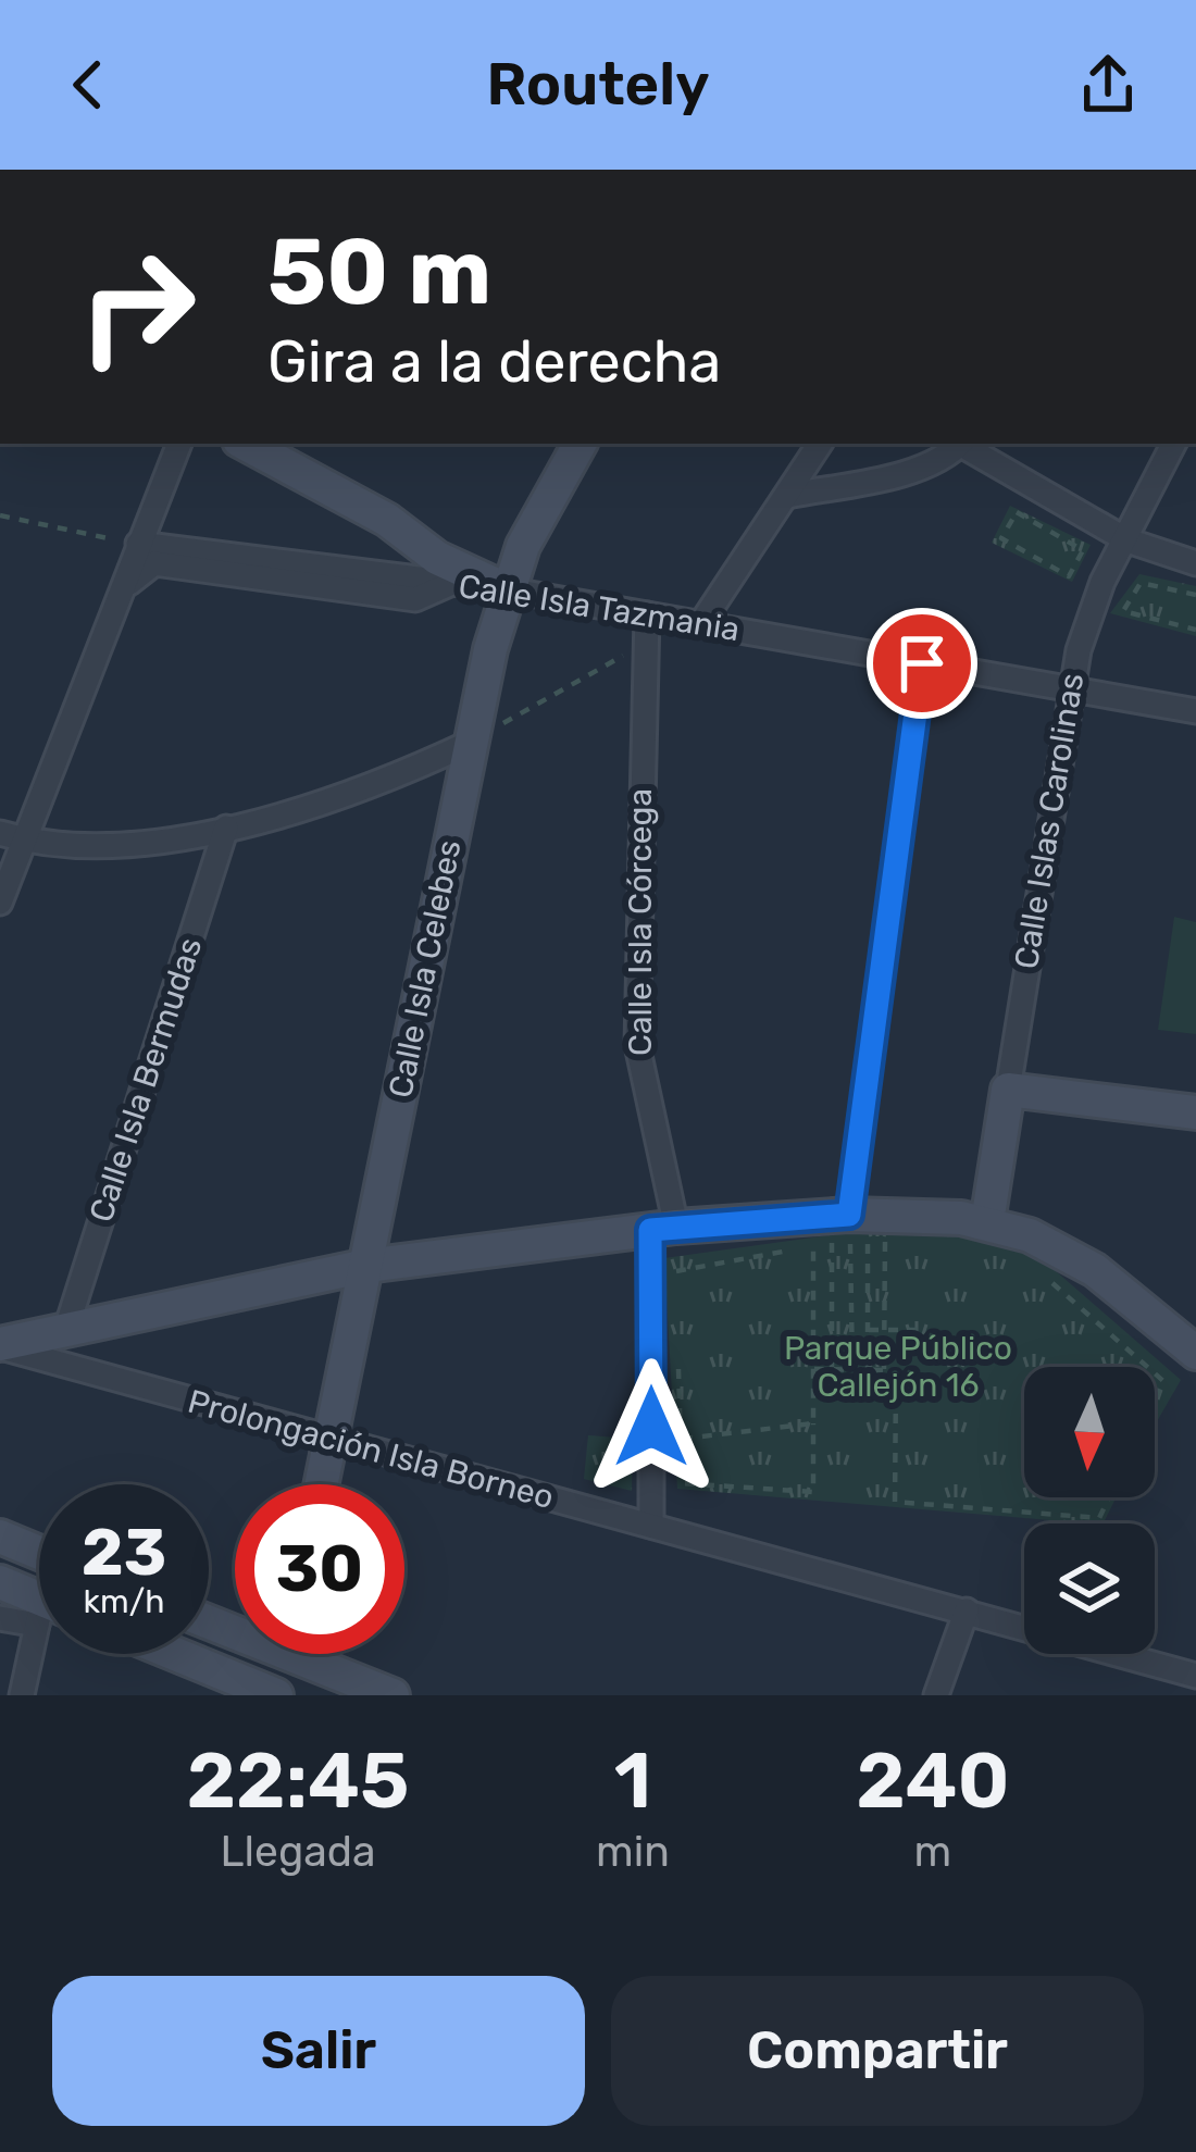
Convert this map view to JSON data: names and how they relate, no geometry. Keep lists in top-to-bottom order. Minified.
{"streets":{"street":["Calle Isla Tazmania","Calle Islas Carolinas","Calle Isla Córcega","Calle Isla Celebes","Calle Isla Bermudas","Prolongación Isla Borneo"]},"crossings":[["Calle Isla Tazmania","Calle Islas Carolinas"],["Calle Isla Tazmania","Calle Isla Córcega"],["Calle Isla Tazmania","Calle Isla Celebes"],["Calle Isla Córcega","Prolongación Isla Borneo"],["Calle Isla Celebes","Prolongación Isla Borneo"]],"parks":["Parque Público Callejón 16"],"north":"bottom","page":{"header":"Routely","turn":["50 m","Gira a la derecha"],"speed":"23 km/h","limit":"30","eta":["22:45","Llegada","1","min","240","m"],"buttons":["Salir","Compartir"]}}
